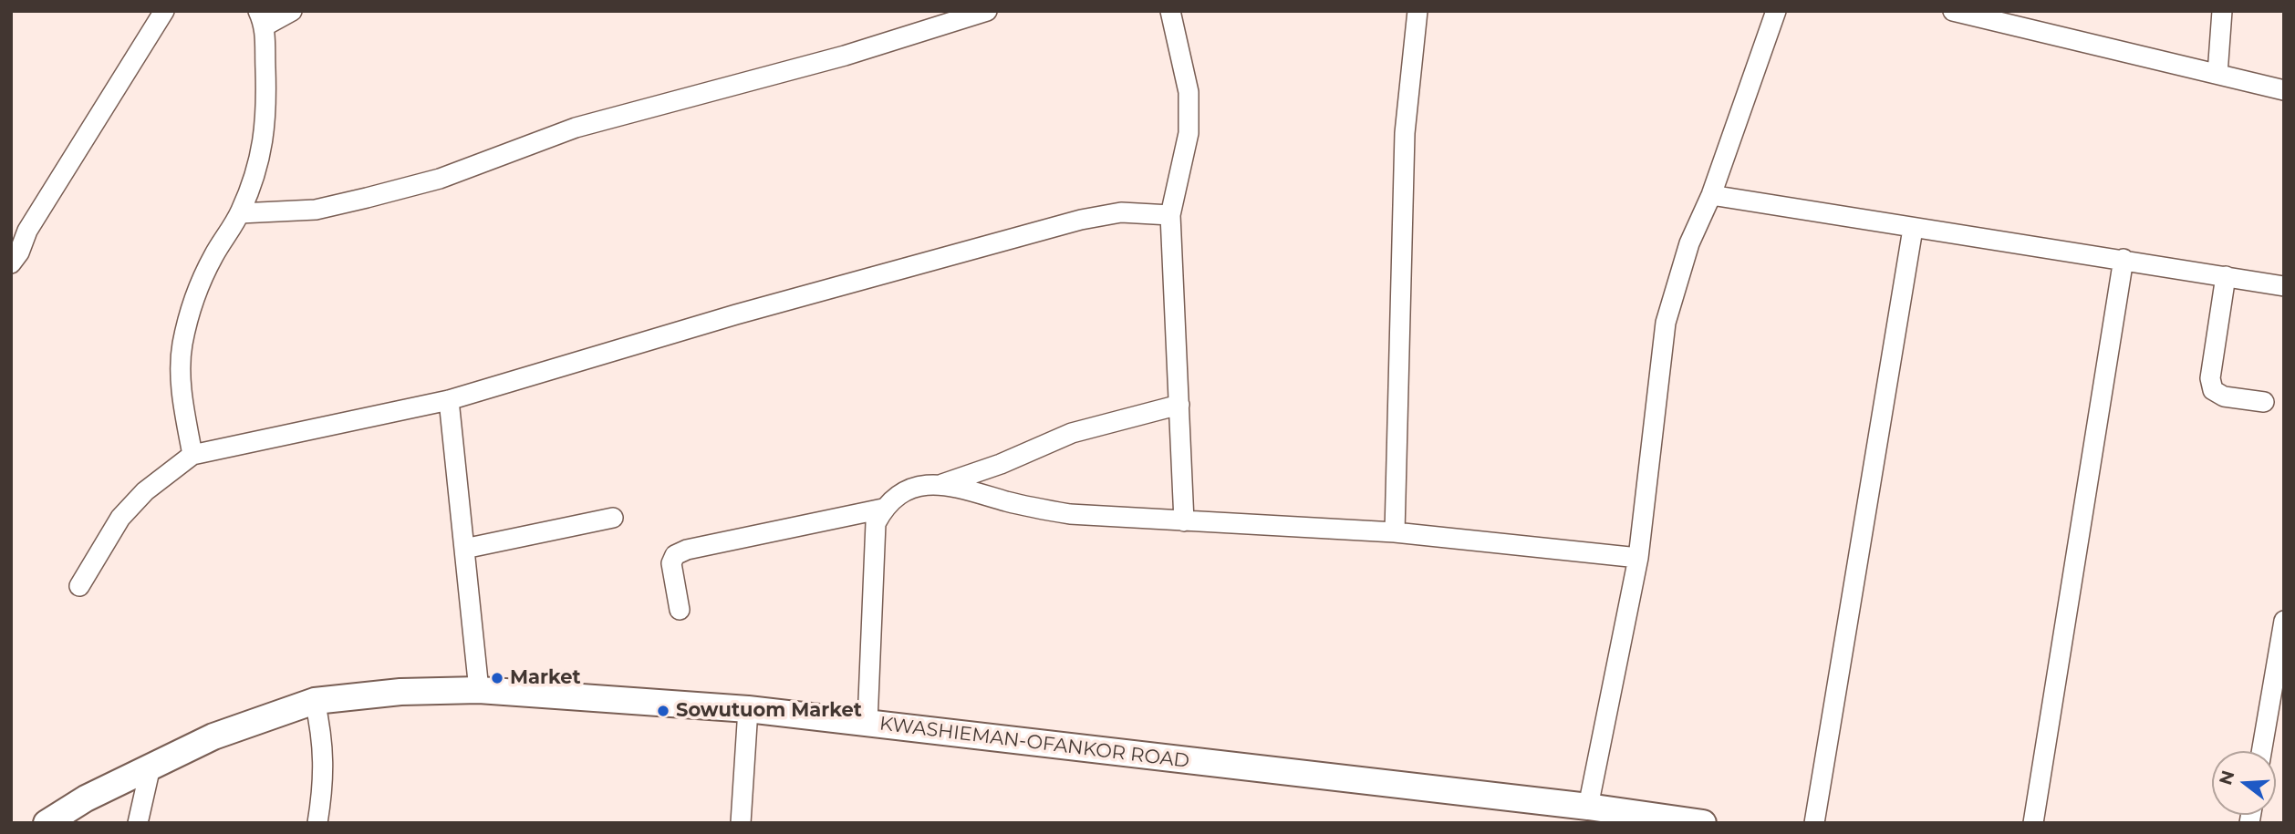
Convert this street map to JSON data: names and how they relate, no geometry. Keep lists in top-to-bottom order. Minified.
{"streets":{"main road":["KWASHIEMAN-OFANKOR ROAD"]},"places":["Market","Sowutuom Market"],"north":"left"}
